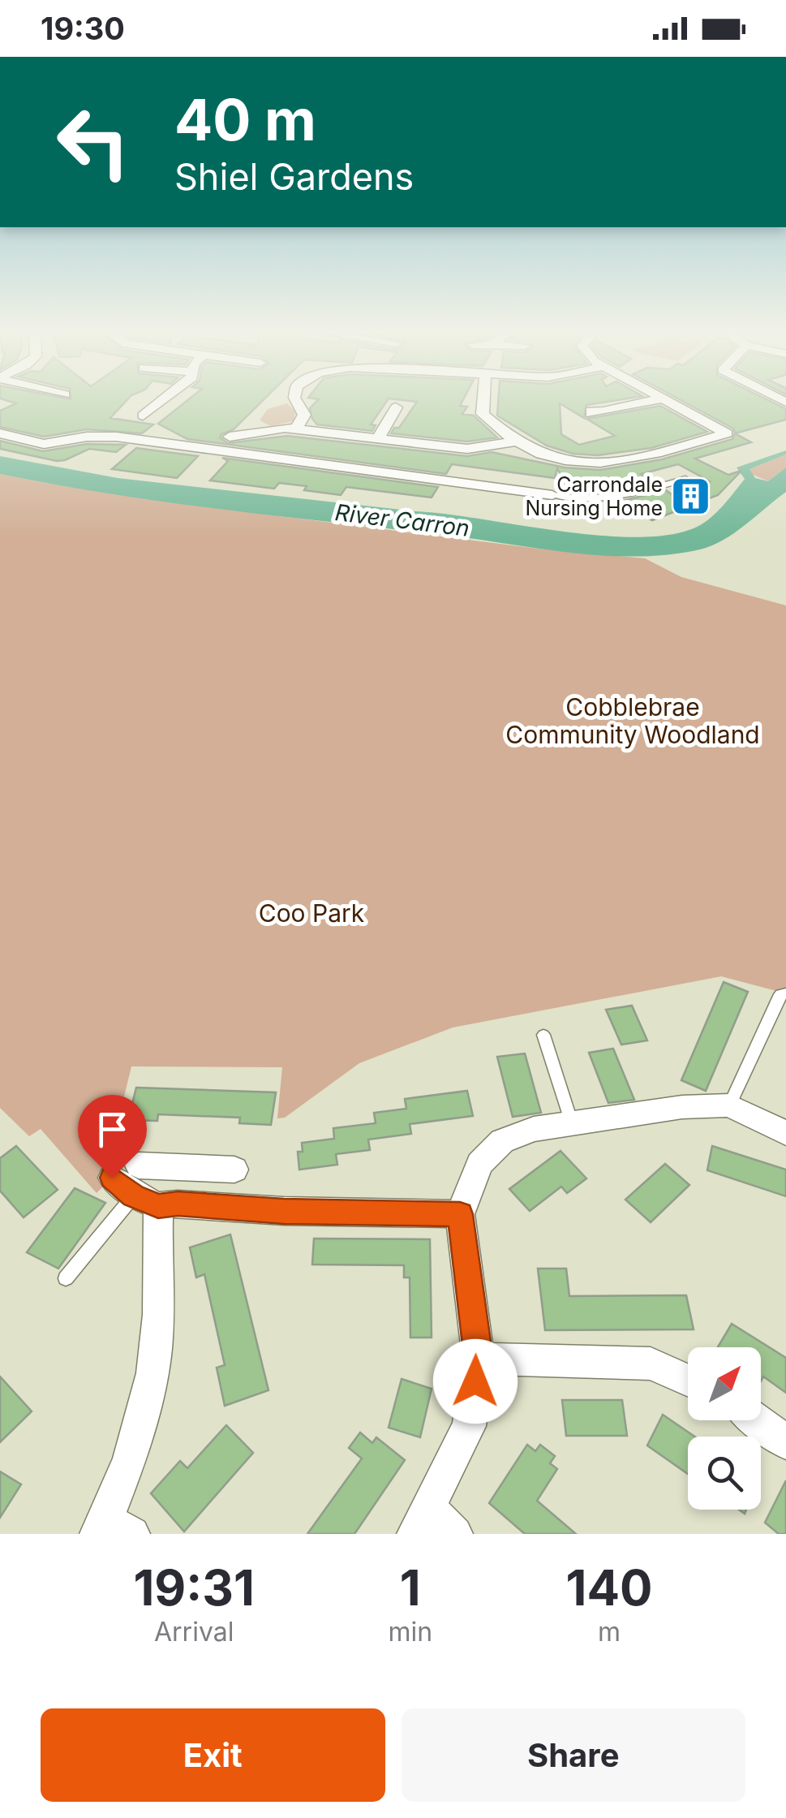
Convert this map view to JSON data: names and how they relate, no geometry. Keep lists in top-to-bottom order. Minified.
{"water":["River Carron"],"parks":["Cobblebrae Community Woodland","Coo Park"],"places":{"building":["Carrondale Nursing Home"]},"north":"top right","page":{"status":"19:30","turn":["40 m","Shiel Gardens"],"eta":["19:31","Arrival","1","min","140","m"],"buttons":["Exit","Share"]}}
